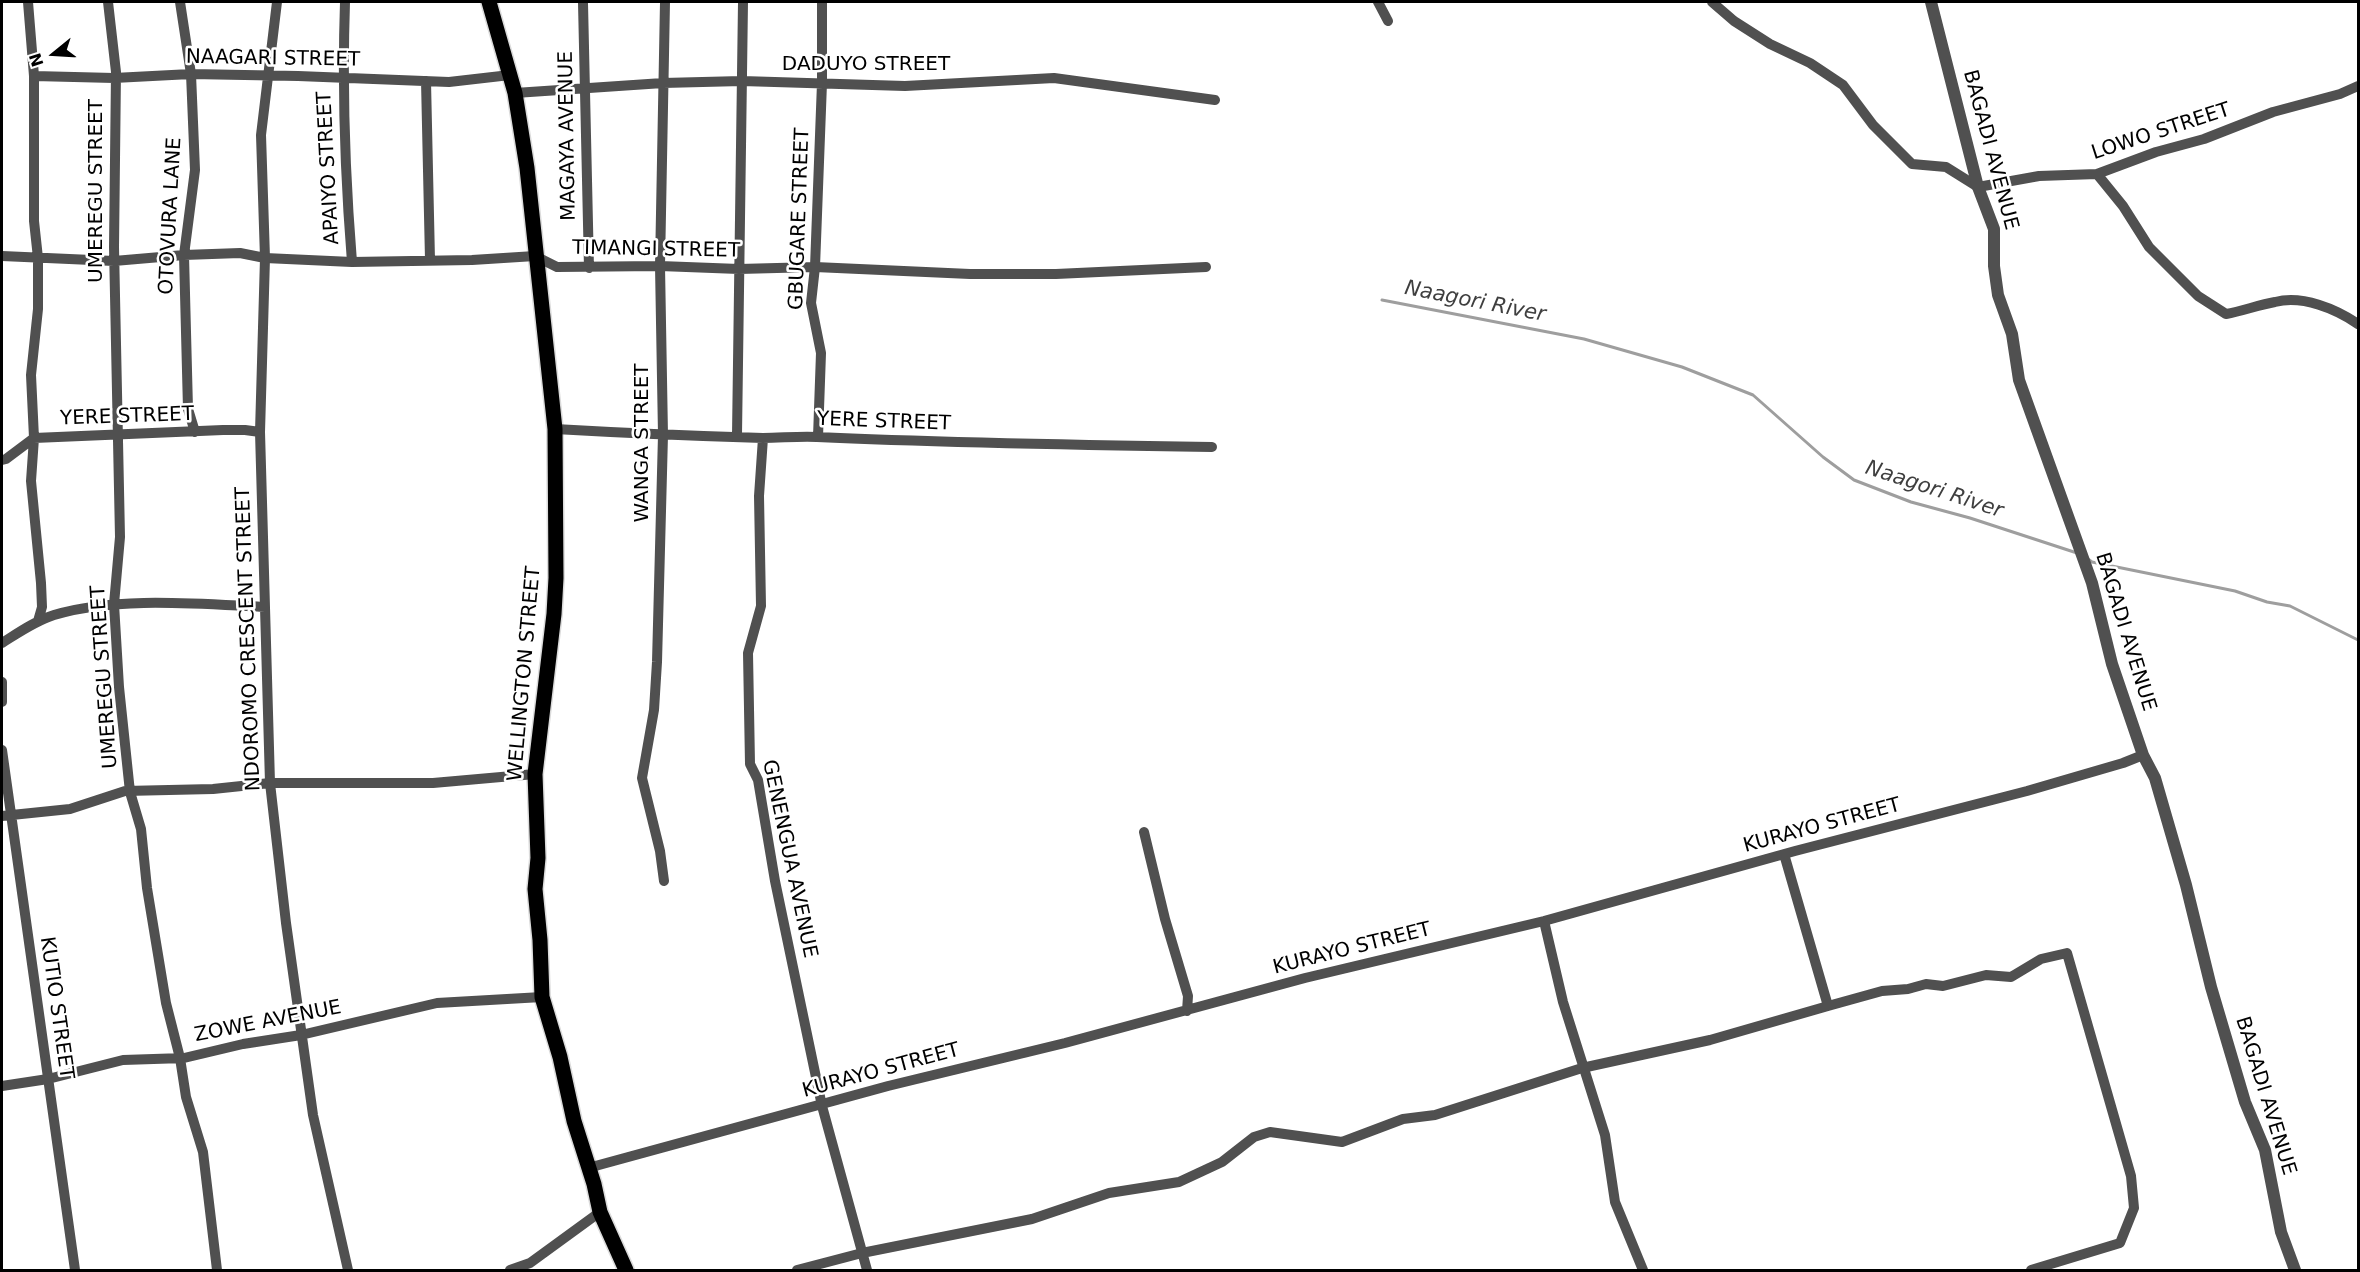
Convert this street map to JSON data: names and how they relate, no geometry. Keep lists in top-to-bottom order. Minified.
{"streets":{"main road":["WELLINGTON STREET"],"street":["NAAGARI STREET","DADUYO STREET","LOWO STREET","MAGAYA AVENUE","BAGADI AVENUE","APAIYO STREET","UMEREGU STREET","OTOVURA LANE","GBUGARE STREET","TIMANGI STREET","YERE STREET","WANGA STREET","NDOROMO CRESCENT STREET","KURAYO STREET","GENENGUA AVENUE","KUTIO STREET","ZOWE AVENUE"]},"crossings":[["NAAGARI STREET","APAIYO STREET"],["NAAGARI STREET","UMEREGU STREET"],["NAAGARI STREET","OTOVURA LANE"],["NAAGARI STREET","NDOROMO CRESCENT STREET"],["NAAGARI STREET","WELLINGTON STREET"],["DADUYO STREET","MAGAYA AVENUE"],["DADUYO STREET","GBUGARE STREET"],["DADUYO STREET","WANGA STREET"],["DADUYO STREET","WELLINGTON STREET"],["LOWO STREET","BAGADI AVENUE"],["MAGAYA AVENUE","TIMANGI STREET"],["BAGADI AVENUE","KURAYO STREET"],["APAIYO STREET","TIMANGI STREET"],["UMEREGU STREET","TIMANGI STREET"],["UMEREGU STREET","YERE STREET"],["UMEREGU STREET","ZOWE AVENUE"],["OTOVURA LANE","TIMANGI STREET"],["OTOVURA LANE","YERE STREET"],["GBUGARE STREET","TIMANGI STREET"],["GBUGARE STREET","YERE STREET"],["TIMANGI STREET","WANGA STREET"],["TIMANGI STREET","NDOROMO CRESCENT STREET"],["TIMANGI STREET","WELLINGTON STREET"],["YERE STREET","WANGA STREET"],["YERE STREET","NDOROMO CRESCENT STREET"],["YERE STREET","WELLINGTON STREET"],["YERE STREET","GENENGUA AVENUE"],["NDOROMO CRESCENT STREET","ZOWE AVENUE"],["WELLINGTON STREET","KURAYO STREET"],["WELLINGTON STREET","ZOWE AVENUE"],["KURAYO STREET","GENENGUA AVENUE"],["KUTIO STREET","ZOWE AVENUE"]],"water":["Naagori River"],"north":"left"}
